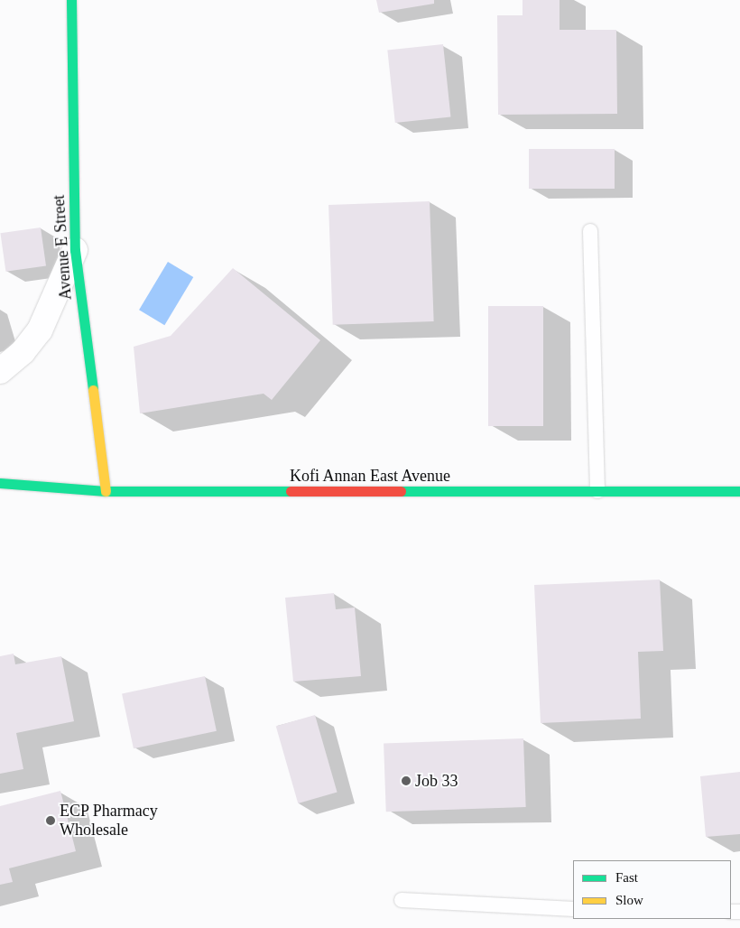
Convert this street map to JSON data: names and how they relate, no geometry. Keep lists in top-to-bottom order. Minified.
{"streets":{"street":["Avenue E Street","Kofi Annan East Avenue"]},"crossings":[["Avenue E Street","Kofi Annan East Avenue"]],"places":["Job 33","ECP Pharmacy Wholesale"],"legend":["Fast","Slow"]}
